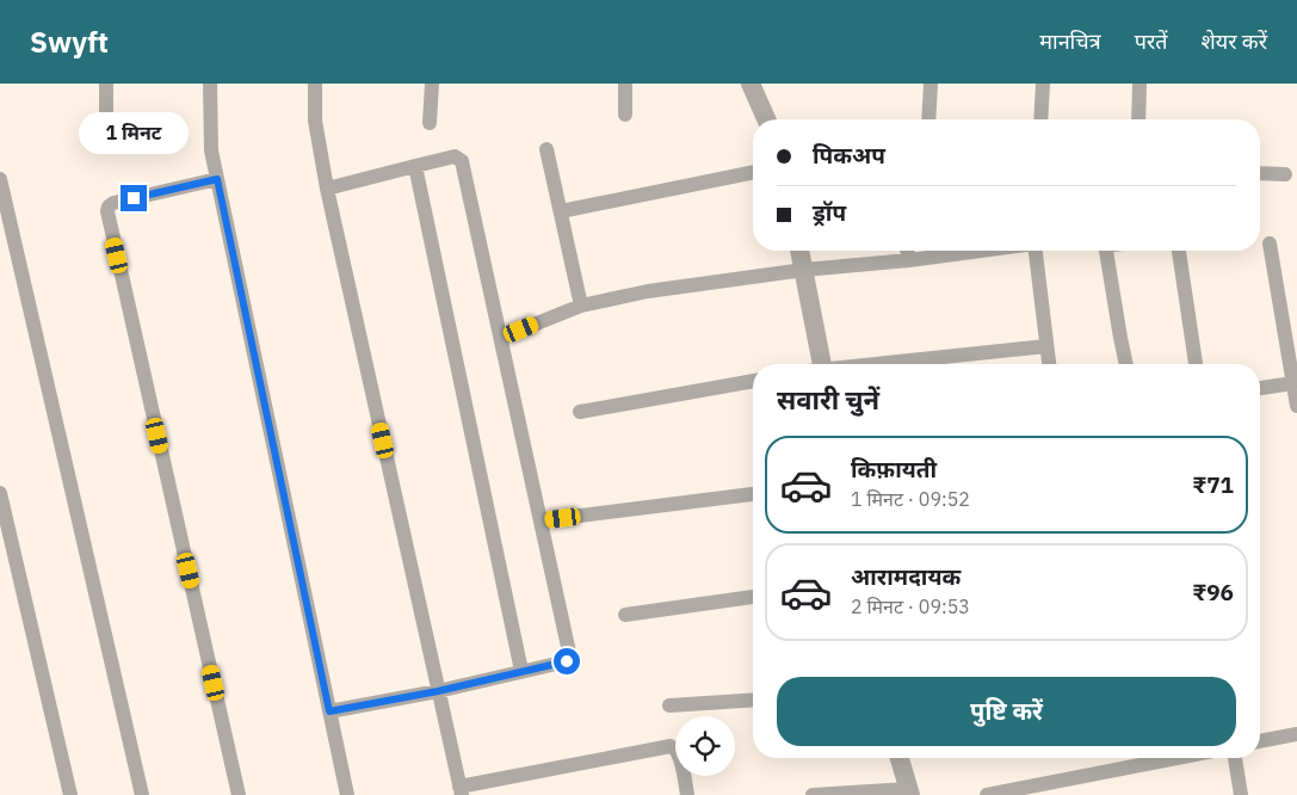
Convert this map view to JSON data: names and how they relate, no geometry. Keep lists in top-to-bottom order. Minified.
{"page":{"header":"Swyft","nav":["मानचित्र","परतें","शेयर करें"],"bubble":"1 मिनट","banner":["पिकअप","ड्रॉप"],"heading":"सवारी चुनें","list":[{"name":"किफ़ायती","note":"1 मिनट · 09:52","value":"₹71"},{"name":"आरामदायक","note":"2 मिनट · 09:53","value":"₹96"}],"buttons":"पुष्टि करें"}}
